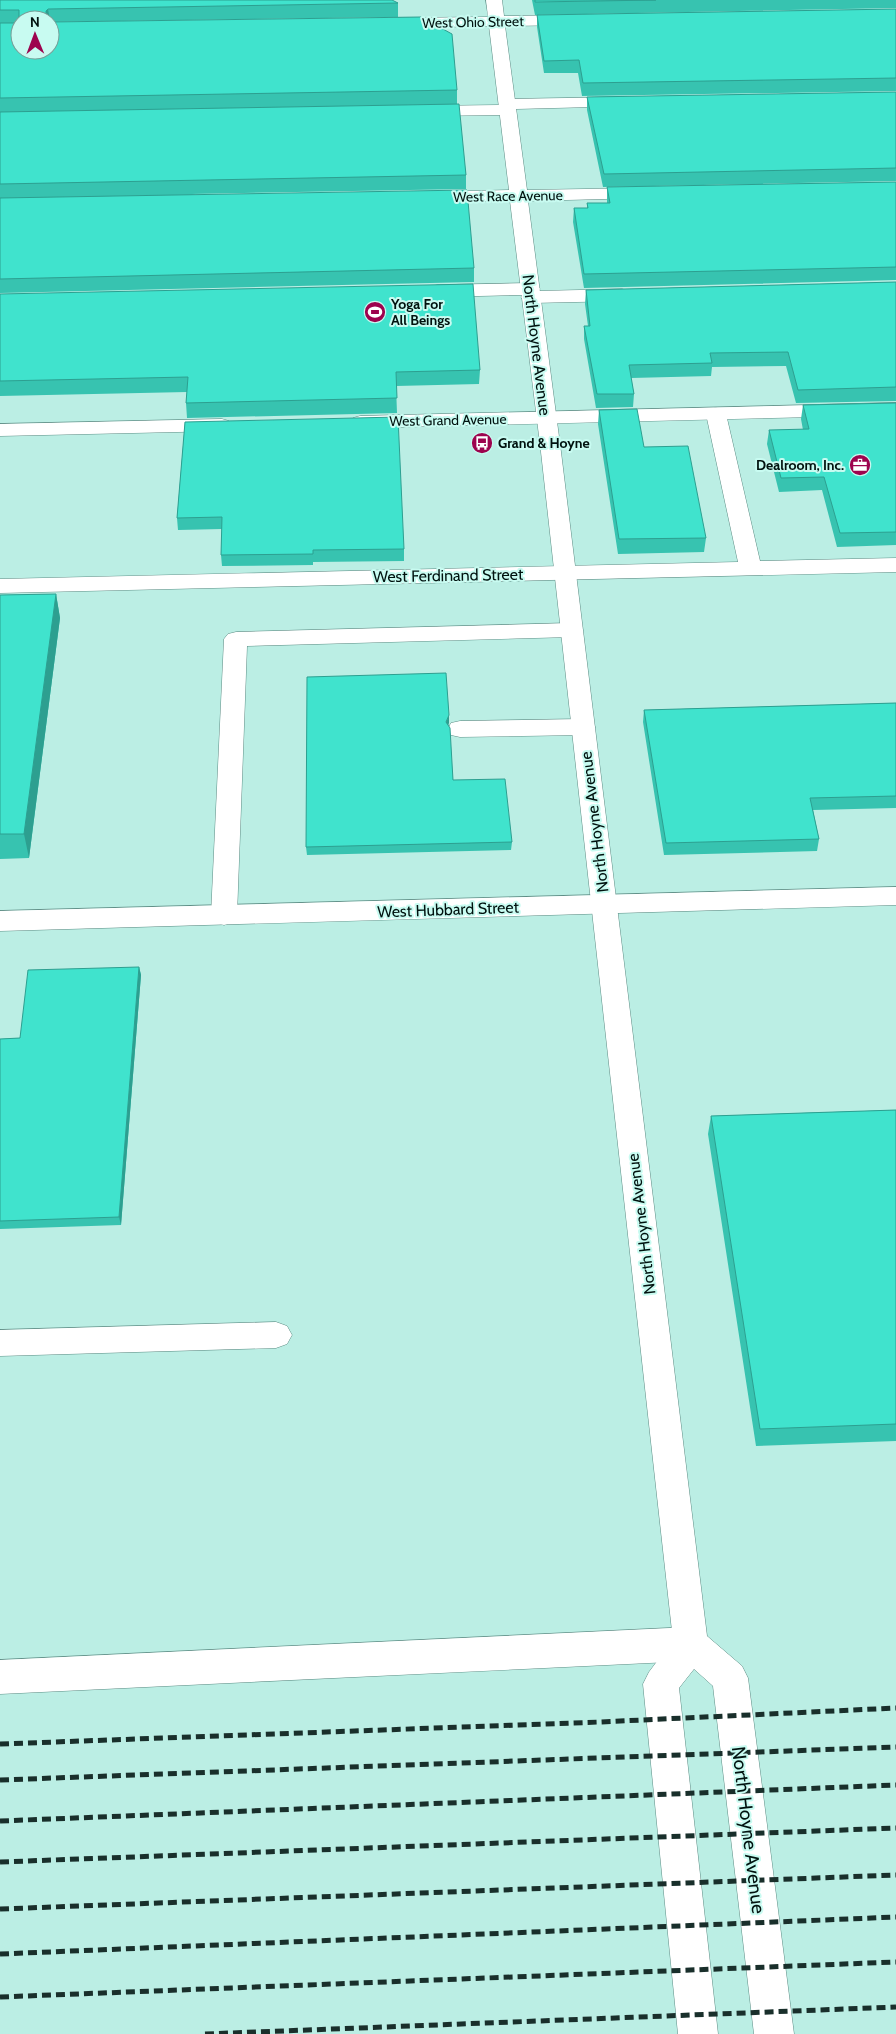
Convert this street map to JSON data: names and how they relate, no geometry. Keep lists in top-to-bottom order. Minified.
{"streets":{"street":["West Ohio Street","West Race Avenue","North Hoyne Avenue","West Grand Avenue","West Ferdinand Street","West Hubbard Street"]},"crossings":[["West Ohio Street","North Hoyne Avenue"],["West Race Avenue","North Hoyne Avenue"],["North Hoyne Avenue","West Grand Avenue"],["North Hoyne Avenue","West Ferdinand Street"],["North Hoyne Avenue","West Hubbard Street"]],"places":{"sports":["Yoga For All Beings"],"bus stop":["Grand & Hoyne"],"office":["Dealroom, Inc."]},"north":"top"}
